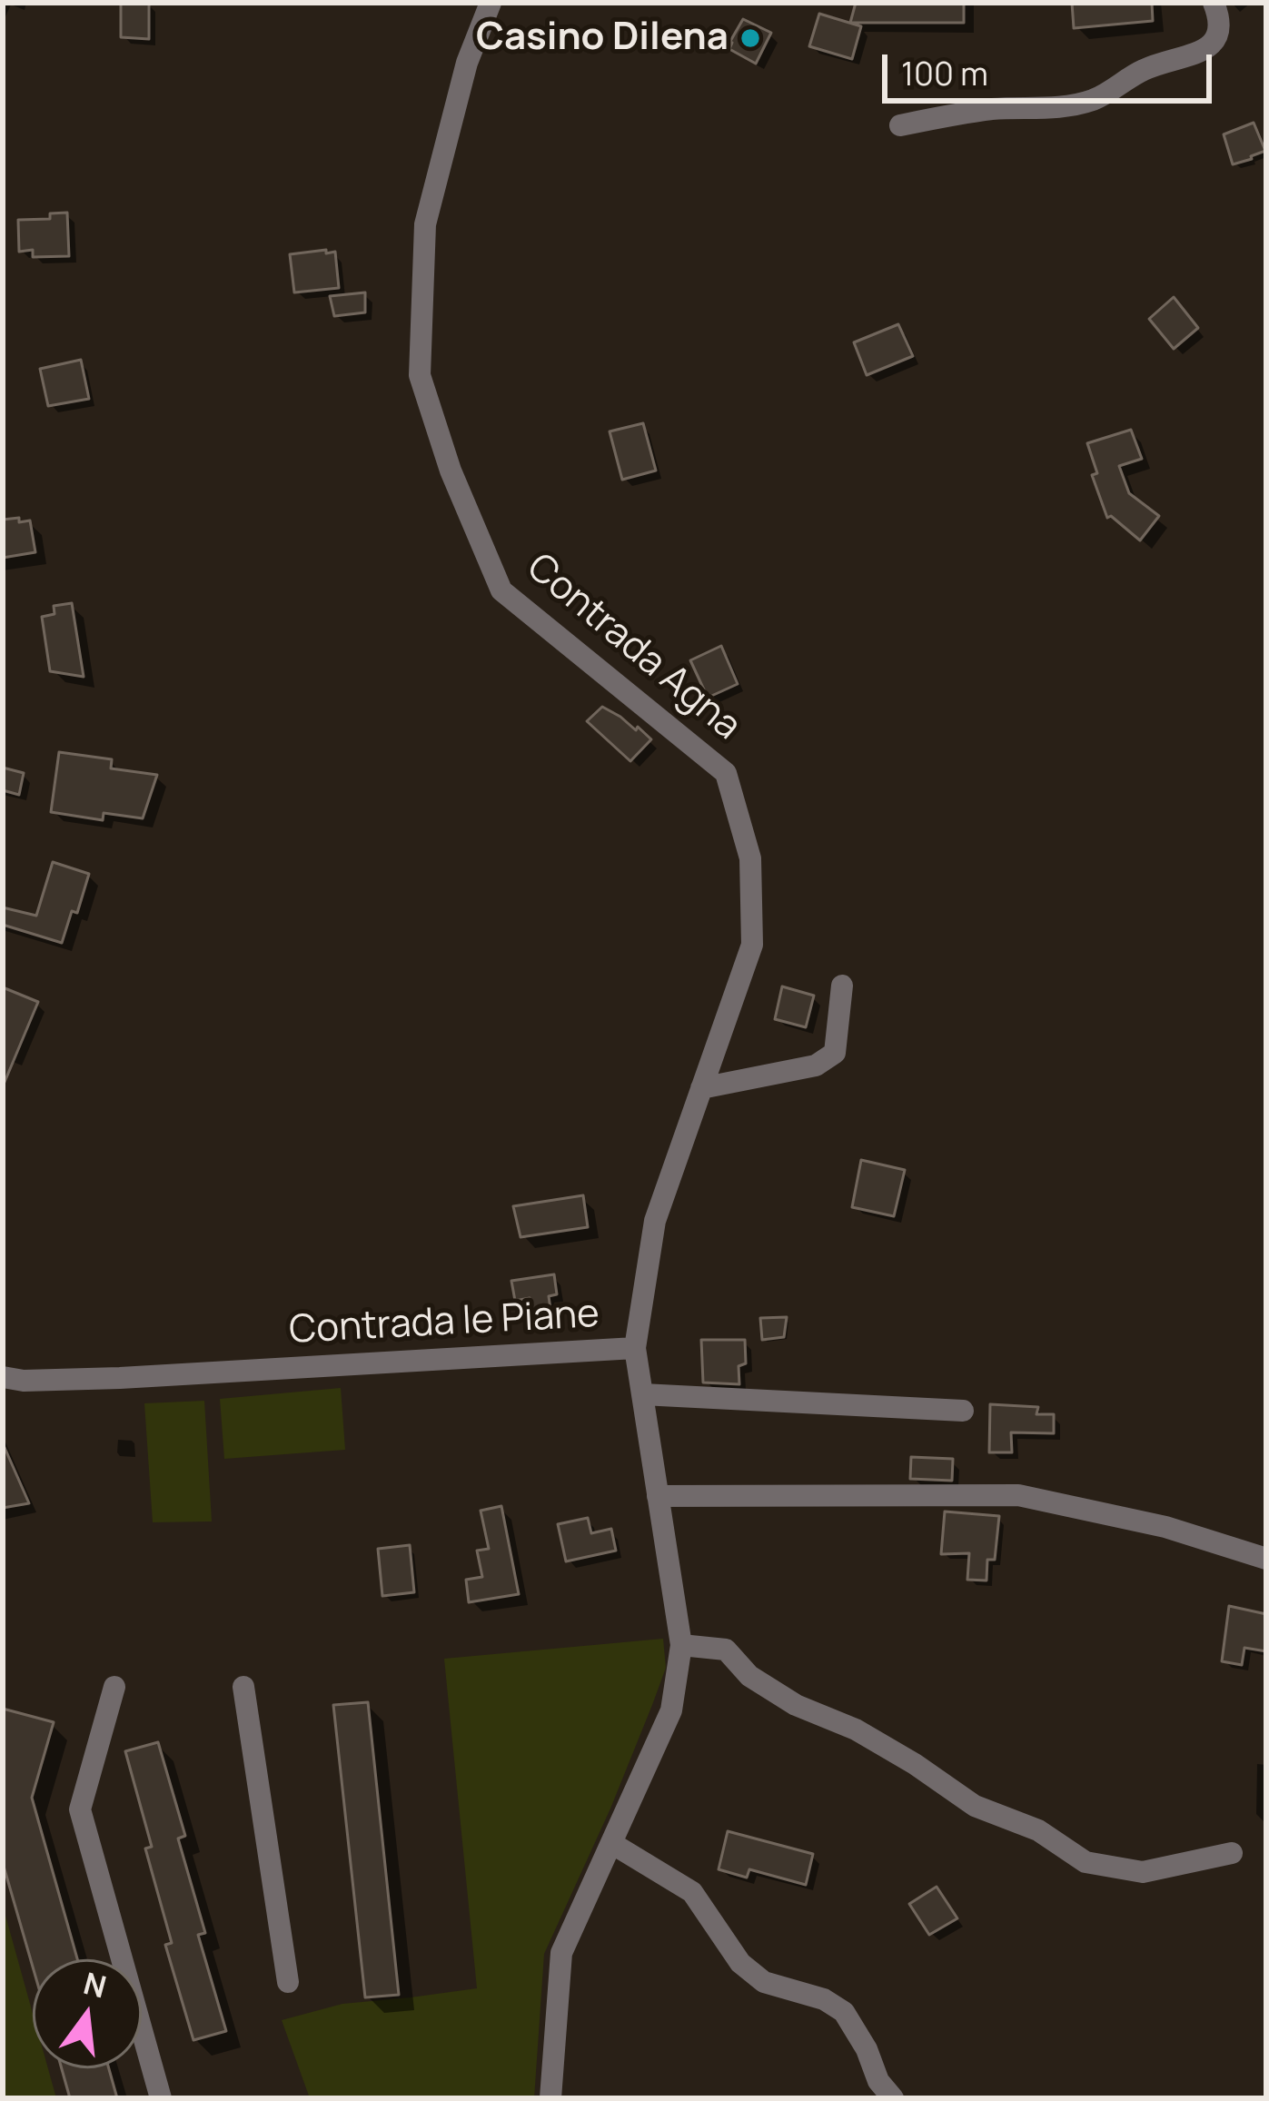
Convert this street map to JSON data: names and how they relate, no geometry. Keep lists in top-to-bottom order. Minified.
{"streets":{"street":["Contrada Agna","Contrada le Piane"]},"crossings":[["Contrada Agna","Contrada le Piane"]],"places":["Casino Dilena"],"scale_bar":"100 m","north":"top"}
